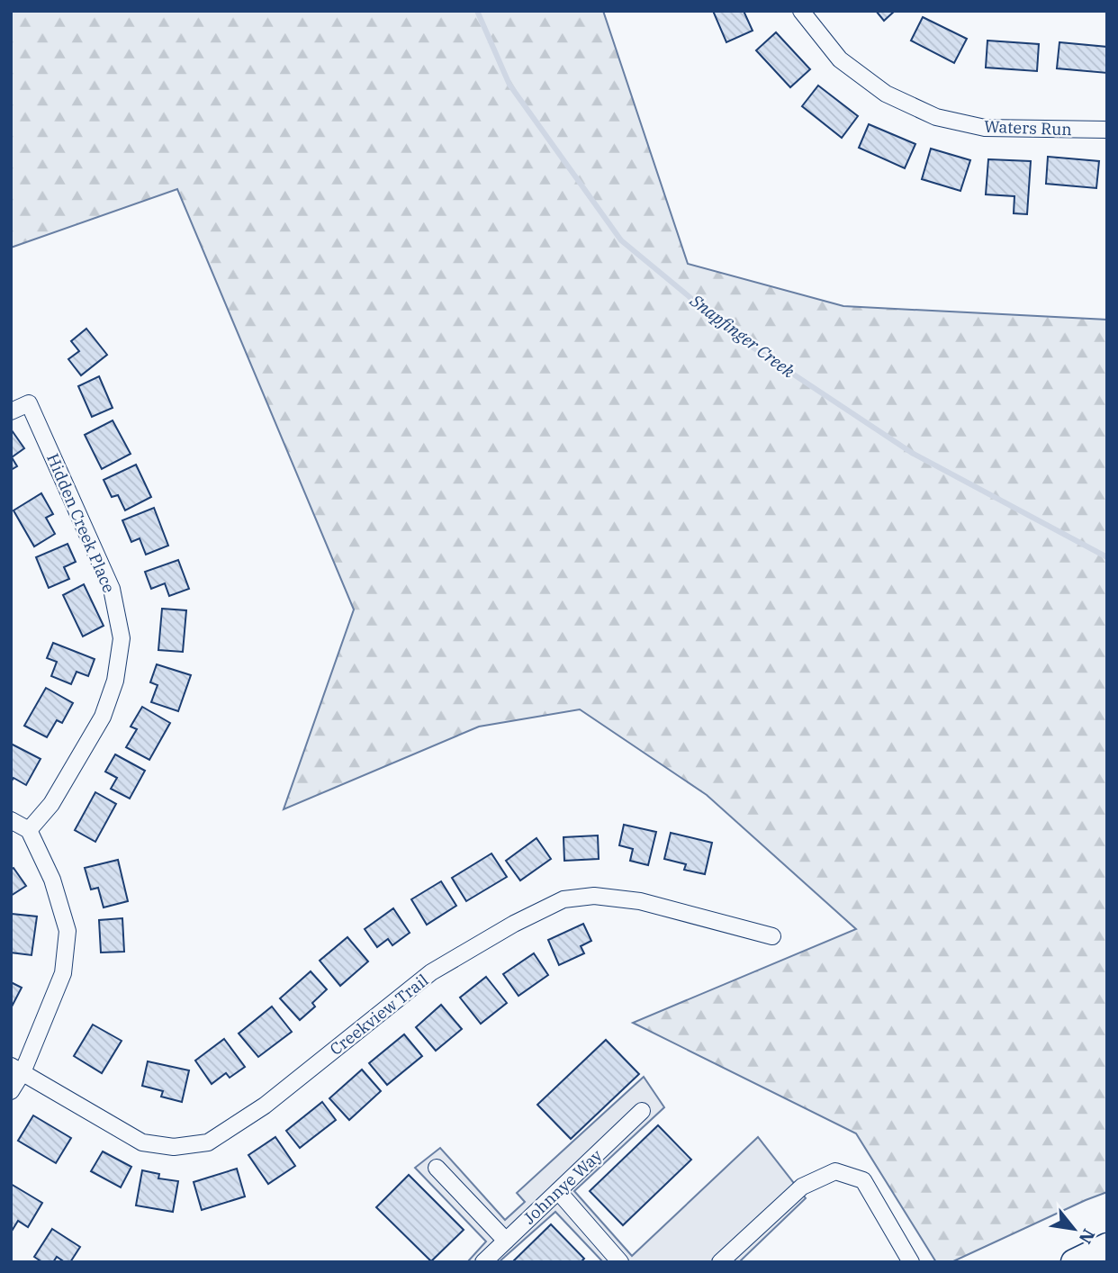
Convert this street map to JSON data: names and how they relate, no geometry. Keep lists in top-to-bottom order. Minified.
{"streets":{"street":["Waters Run","Hidden Creek Place","Creekview Trail","Johnnye Way"]},"water":["Snapfinger Creek"],"north":"bottom right"}
